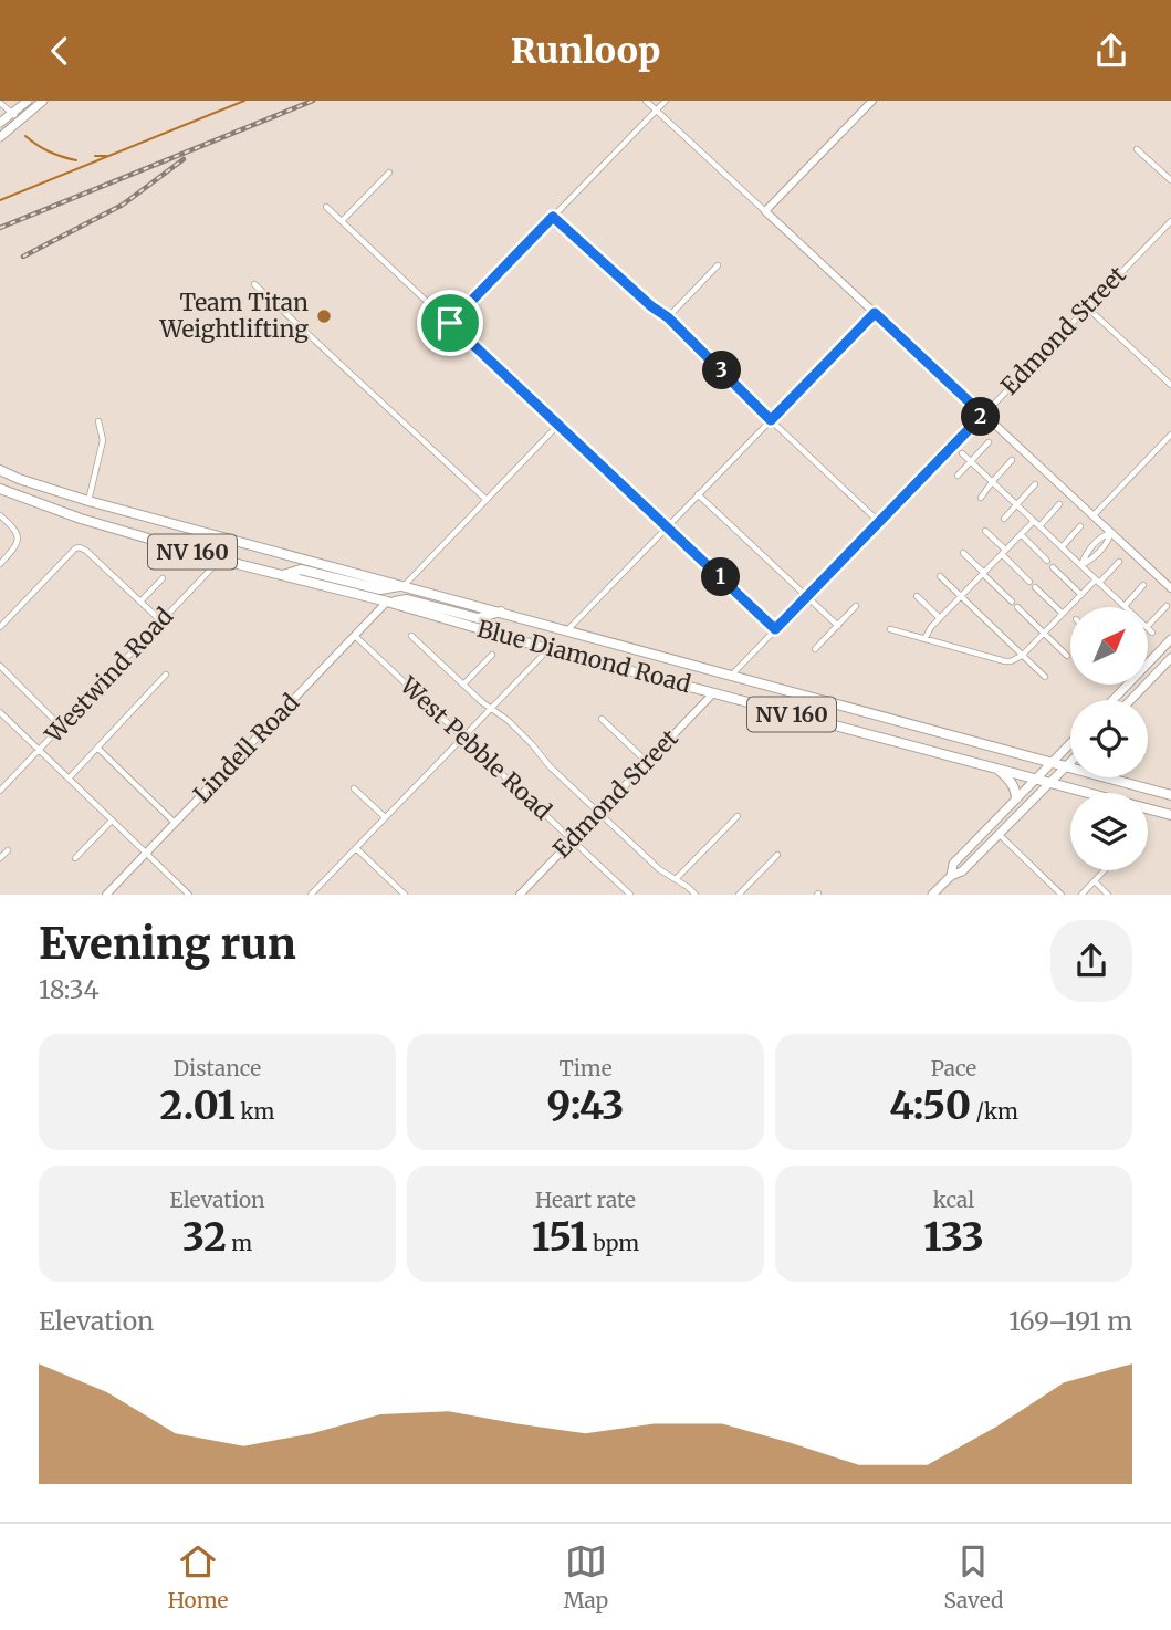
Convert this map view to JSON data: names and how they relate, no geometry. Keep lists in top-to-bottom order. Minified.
{"streets":{"highway":["NV 160","Blue Diamond Road"],"street":["Edmond Street","Westwind Road","Lindell Road","West Pebble Road"]},"crossings":[["Edmond Street","Blue Diamond Road"],["Edmond Street","West Pebble Road"],["Blue Diamond Road","Westwind Road"],["Blue Diamond Road","Lindell Road"],["Lindell Road","West Pebble Road"]],"places":["Team Titan Weightlifting"],"north":"top right","page":{"header":"Runloop","pins":["3","2","1"],"heading":["Evening run","18:34"],"stats":[["Distance","2.01 km"],["Time","9:43"],["Pace","4:50 /km"],["Elevation","32 m"],["Heart rate","151 bpm"],["kcal","133"]],"chart":["Elevation","169–191 m"],"tabs":["Home","Map","Saved"]}}
